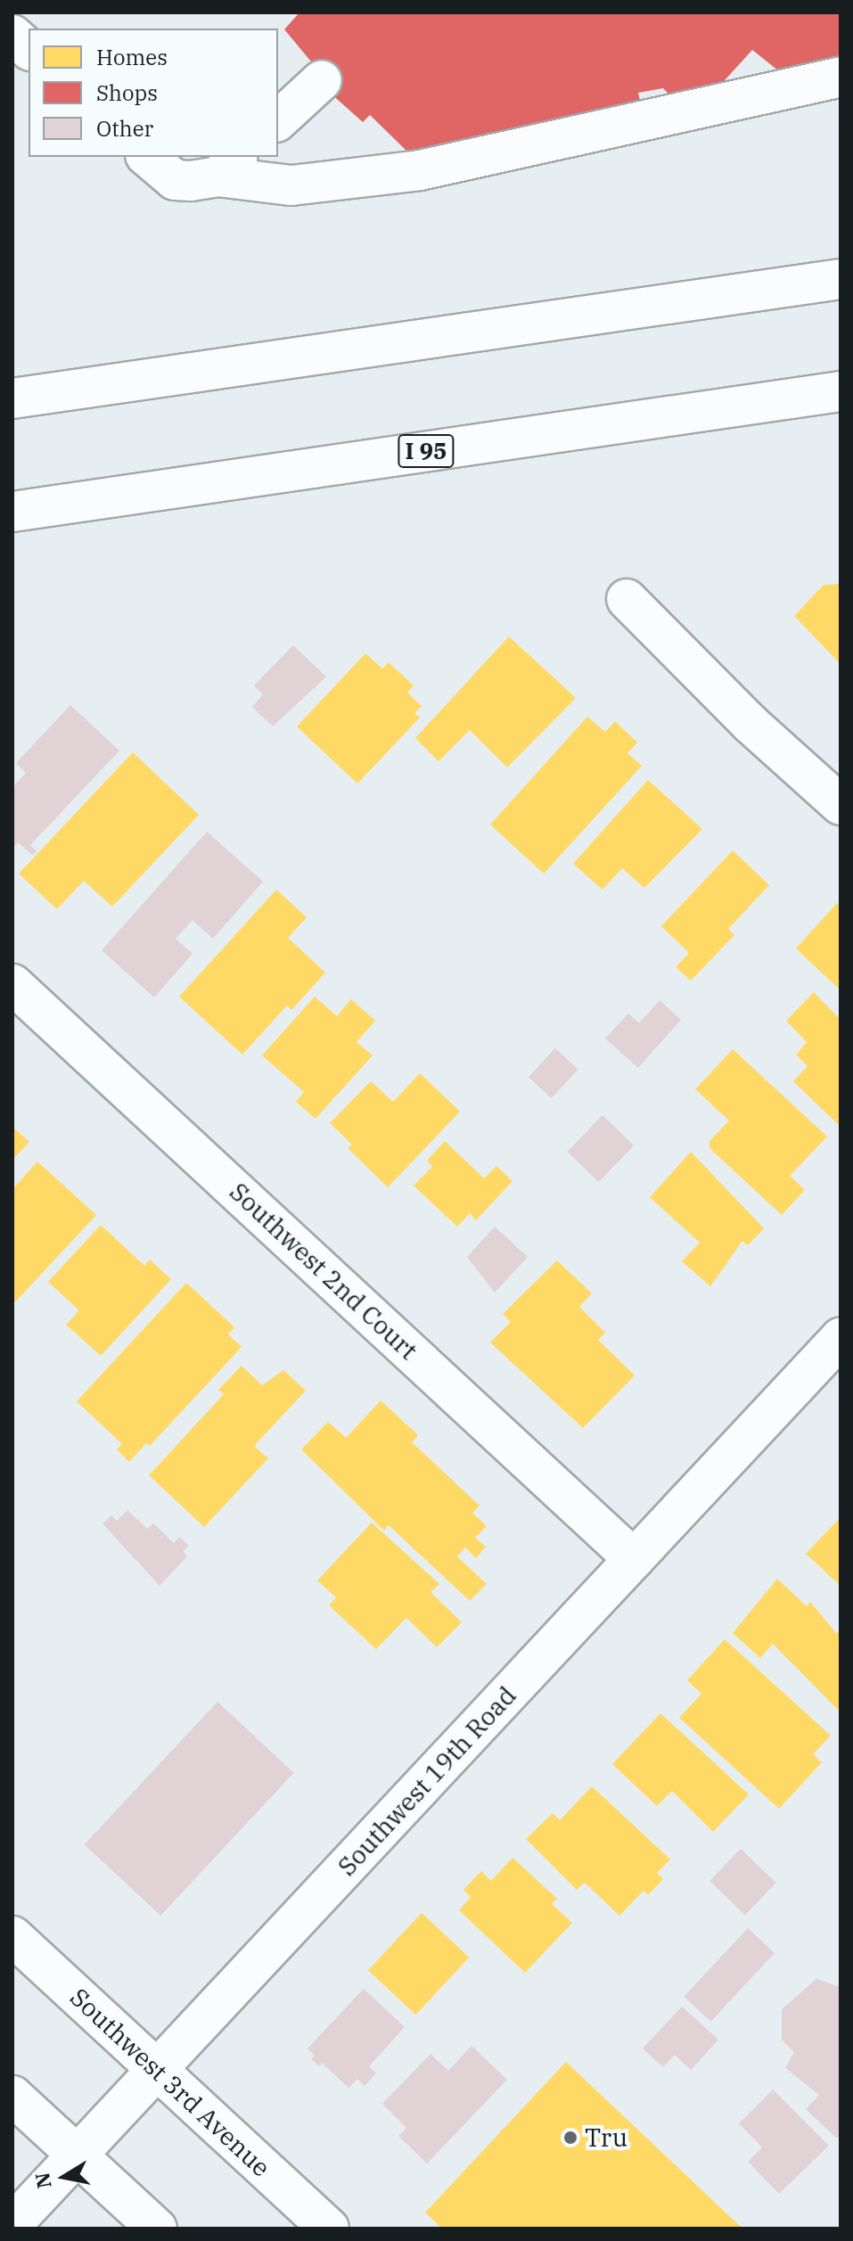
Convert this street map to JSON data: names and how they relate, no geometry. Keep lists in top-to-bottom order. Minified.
{"streets":{"main road":["I 95","Southwest 2nd Court","Southwest 19th Road","Southwest 3rd Avenue"]},"crossings":[["Southwest 2nd Court","Southwest 19th Road"],["Southwest 19th Road","Southwest 3rd Avenue"]],"places":["Tru"],"legend":["Homes","Shops","Other"],"north":"left"}
